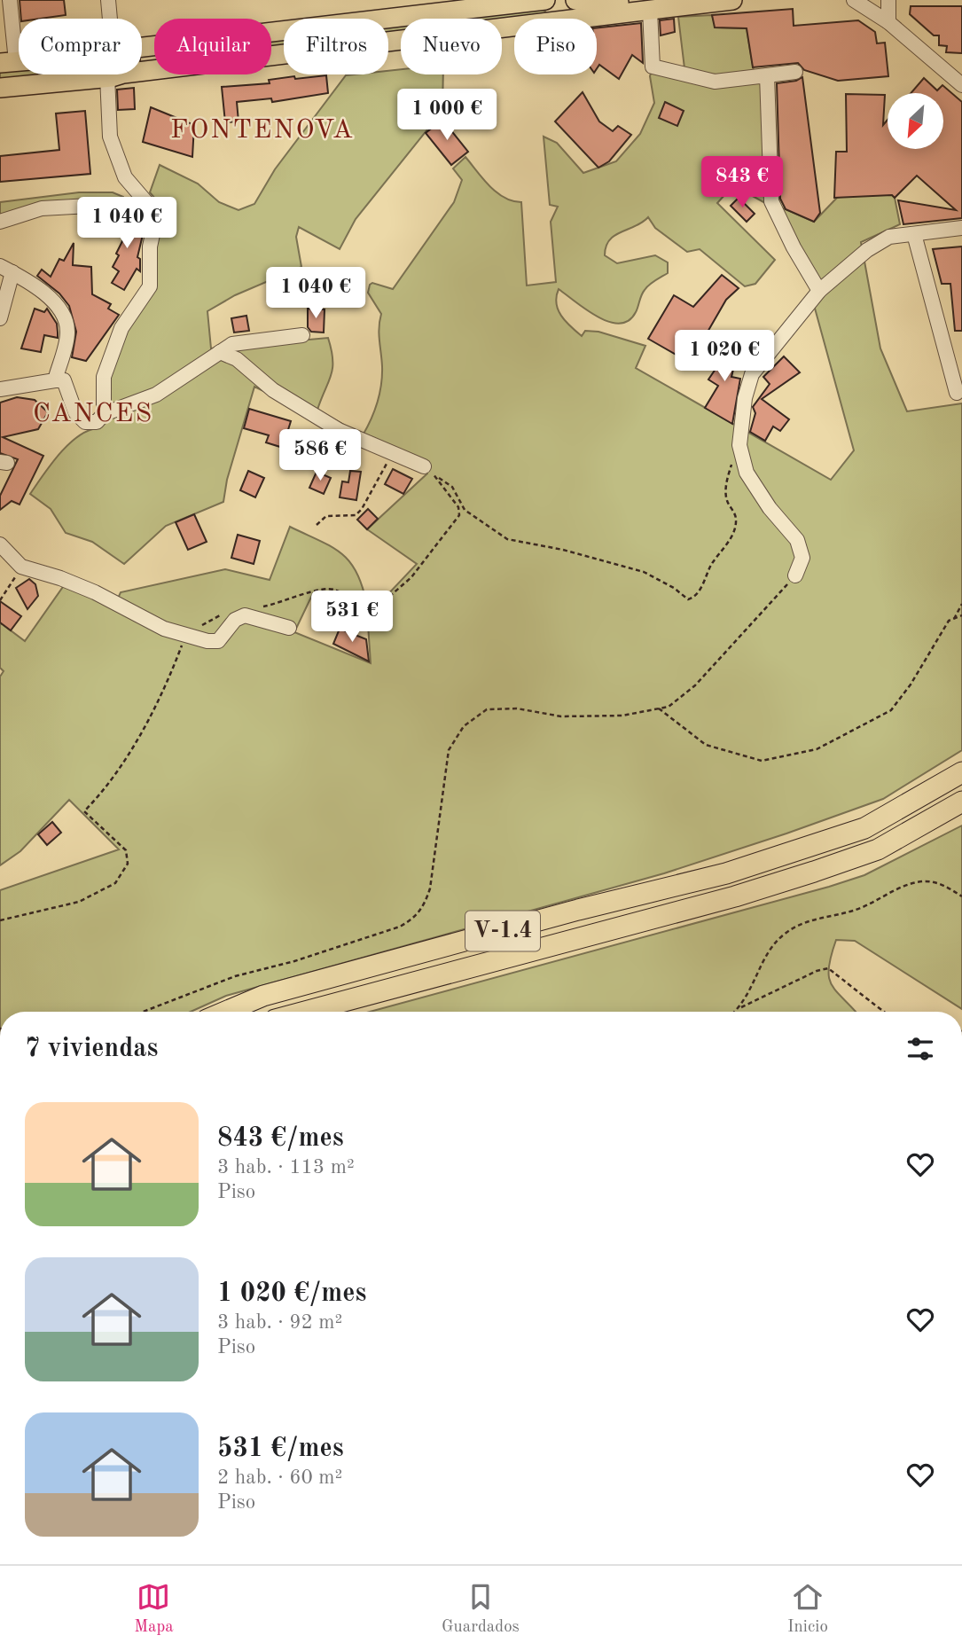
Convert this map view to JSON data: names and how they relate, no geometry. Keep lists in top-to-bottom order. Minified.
{"streets":{"highway":["V-1.4"]},"districts":["FONTENOVA","CANCES"],"north":"bottom left","page":{"chip":["Comprar","Alquilar","Filtros","Nuevo","Piso"],"price":["1 000 €","843 €","1 040 €","1 040 €","1 020 €","586 €","531 €"],"heading":"7 viviendas","list":[{"name":"843 €/mes","note":"3 hab. · 113 m² · Piso"},{"name":"1 020 €/mes","note":"3 hab. · 92 m² · Piso"},{"name":"531 €/mes","note":"2 hab. · 60 m² · Piso"}],"tabs":["Mapa","Guardados","Inicio"]}}
